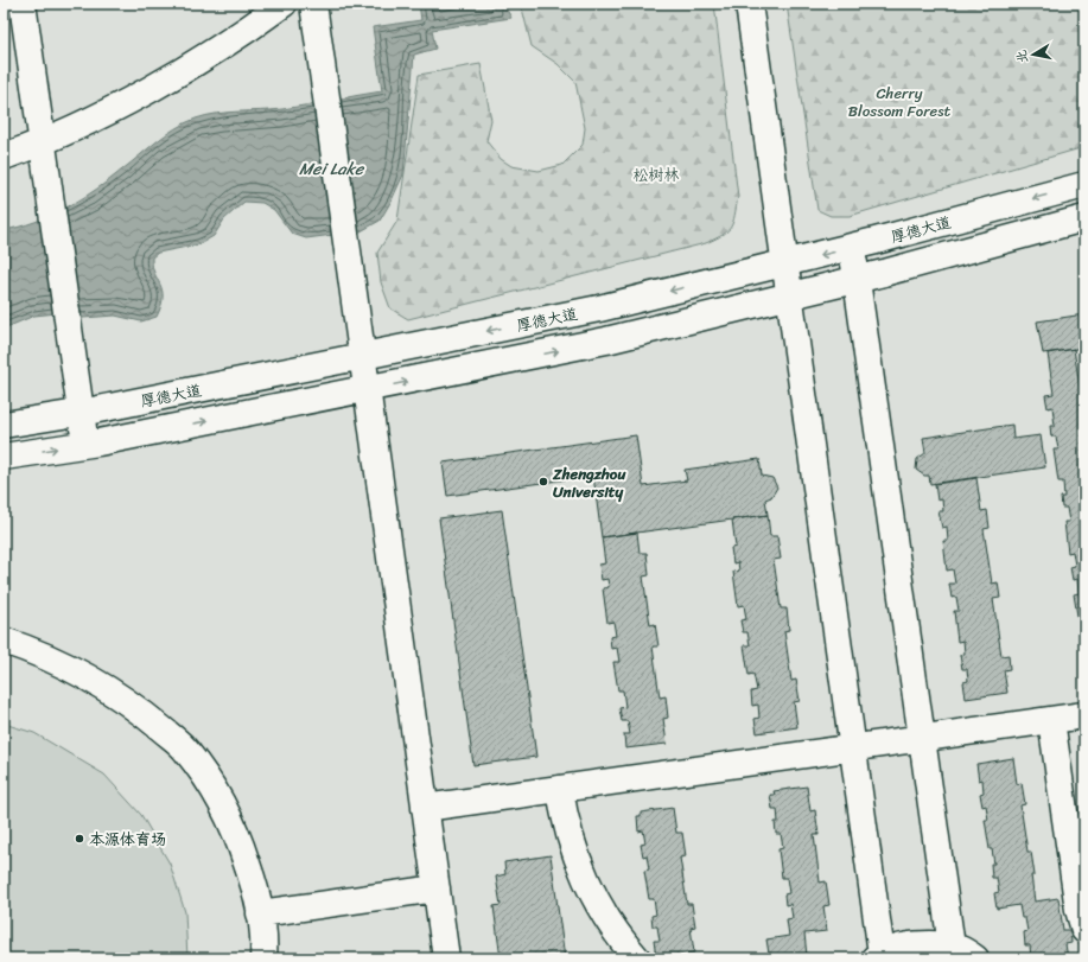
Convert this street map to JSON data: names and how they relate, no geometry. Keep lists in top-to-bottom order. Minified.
{"streets":{"lane":["厚德大道"]},"water":["Mei Lake"],"parks":["Cherry Blossom Forest","松树林"],"places":["Zhengzhou University","本源体育场"],"north":"left"}
